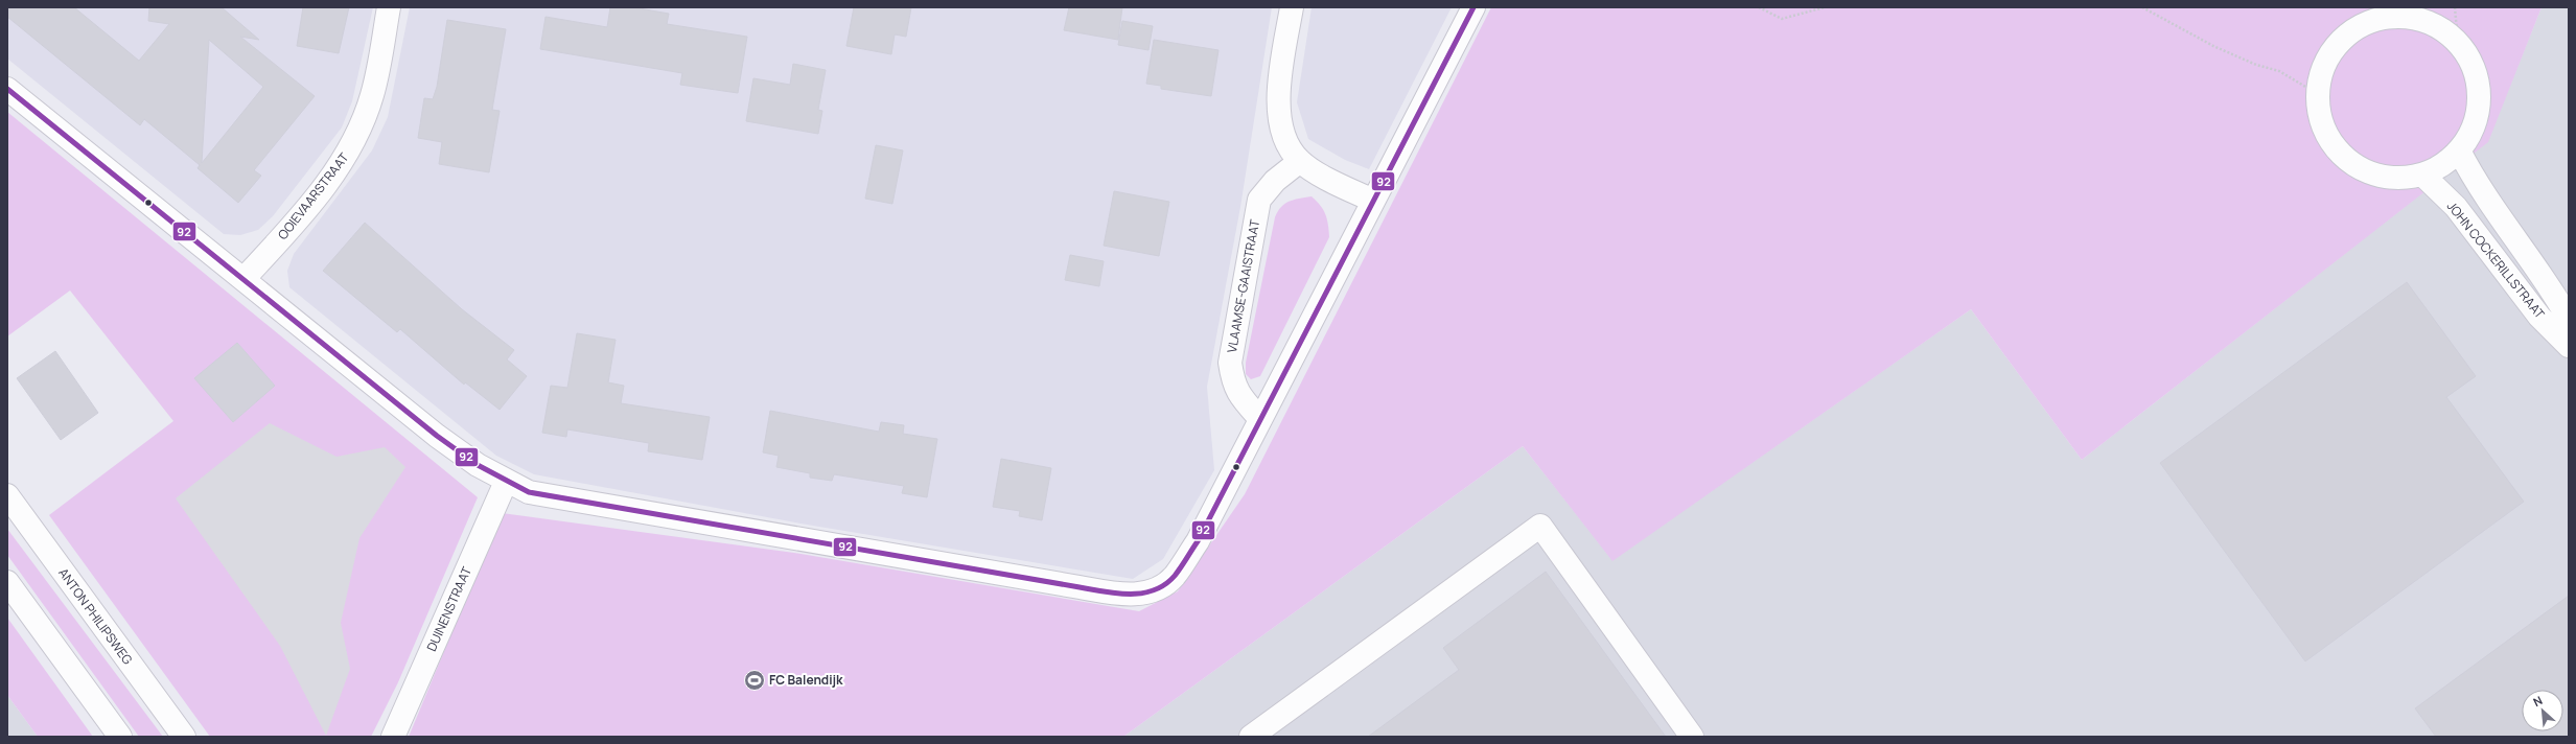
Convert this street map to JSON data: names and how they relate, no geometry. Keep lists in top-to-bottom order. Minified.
{"streets":{"street":["OOIEVAARSTRAAT","JOHN COCKERILLSTRAAT","VLAAMSE-GAAISTRAAT","DUINENSTRAAT","ANTON PHILIPSWEG"]},"places":{"sports":["FC Balendijk"]},"lines":["transit line 92"],"north":"top left"}
